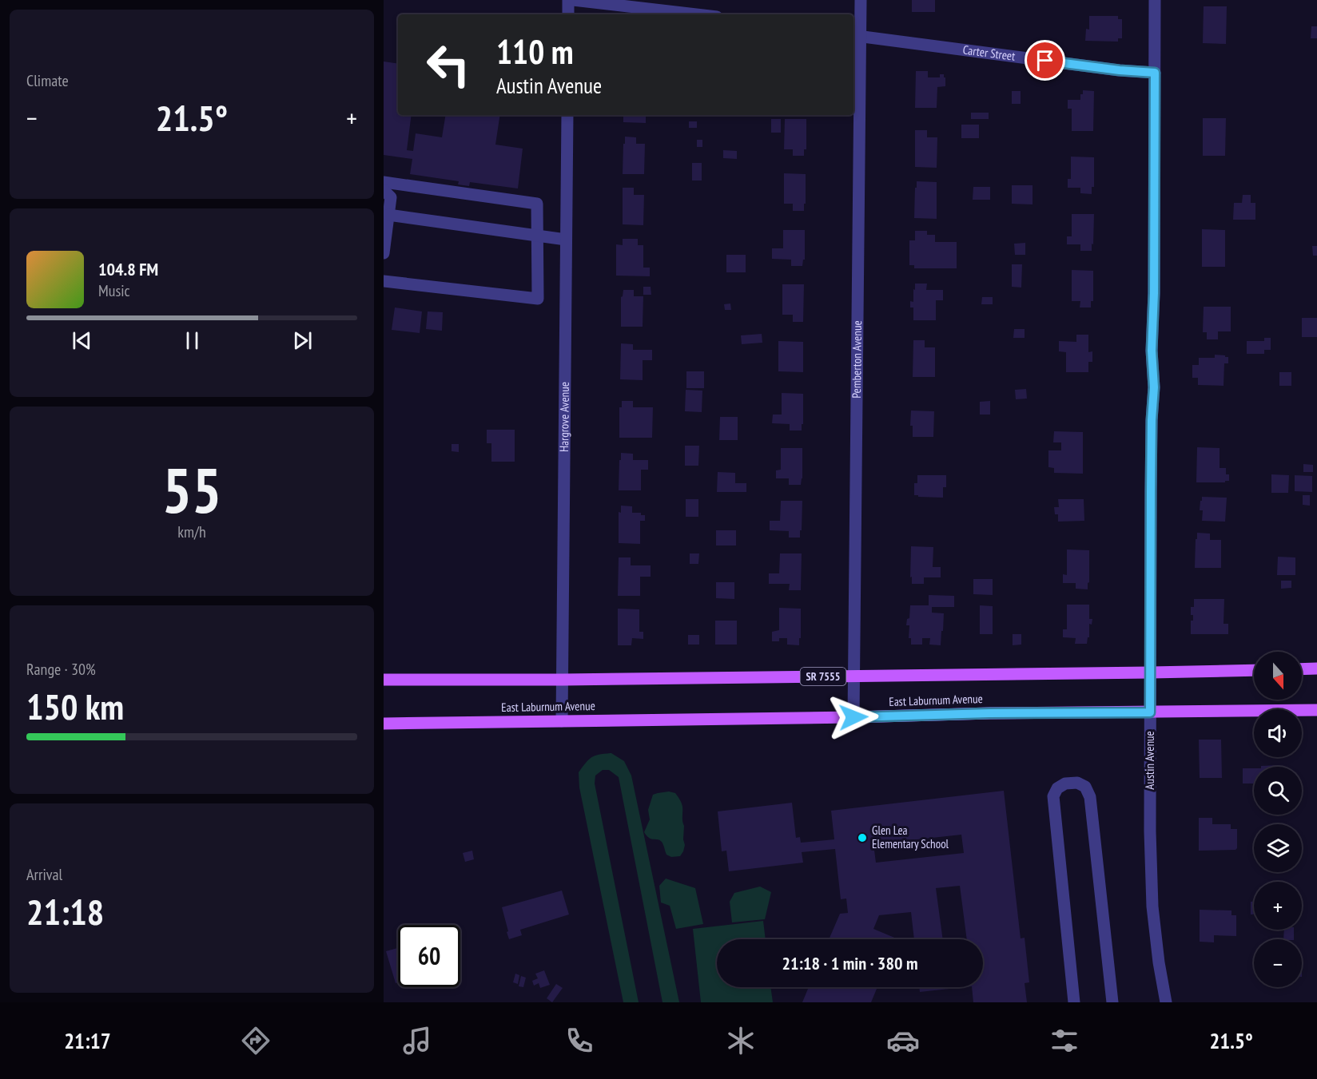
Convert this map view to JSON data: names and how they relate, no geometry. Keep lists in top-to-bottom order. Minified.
{"streets":{"main road":["SR 7555","East Laburnum Avenue"],"street":["Carter Street","Pemberton Avenue","Hargrove Avenue","Austin Avenue"]},"crossings":[["Carter Street","Pemberton Avenue"],["Carter Street","Austin Avenue"],["Pemberton Avenue","East Laburnum Avenue"],["Hargrove Avenue","East Laburnum Avenue"],["East Laburnum Avenue","Austin Avenue"]],"places":["Glen Lea Elementary School"],"north":"bottom","page":{"tile":["Climate",["55","km/h"],["Range · 30%","150 km"],["Arrival","21:18"]],"turn":["110 m","Austin Avenue"],"heat":["−","21.5°","+"],"song":["104.8 FM","Music"],"map_buttons":["+","−"],"limit":"60","trip":"21:18 · 1 min · 380 m","tabs":["21:17","21.5°"]}}
